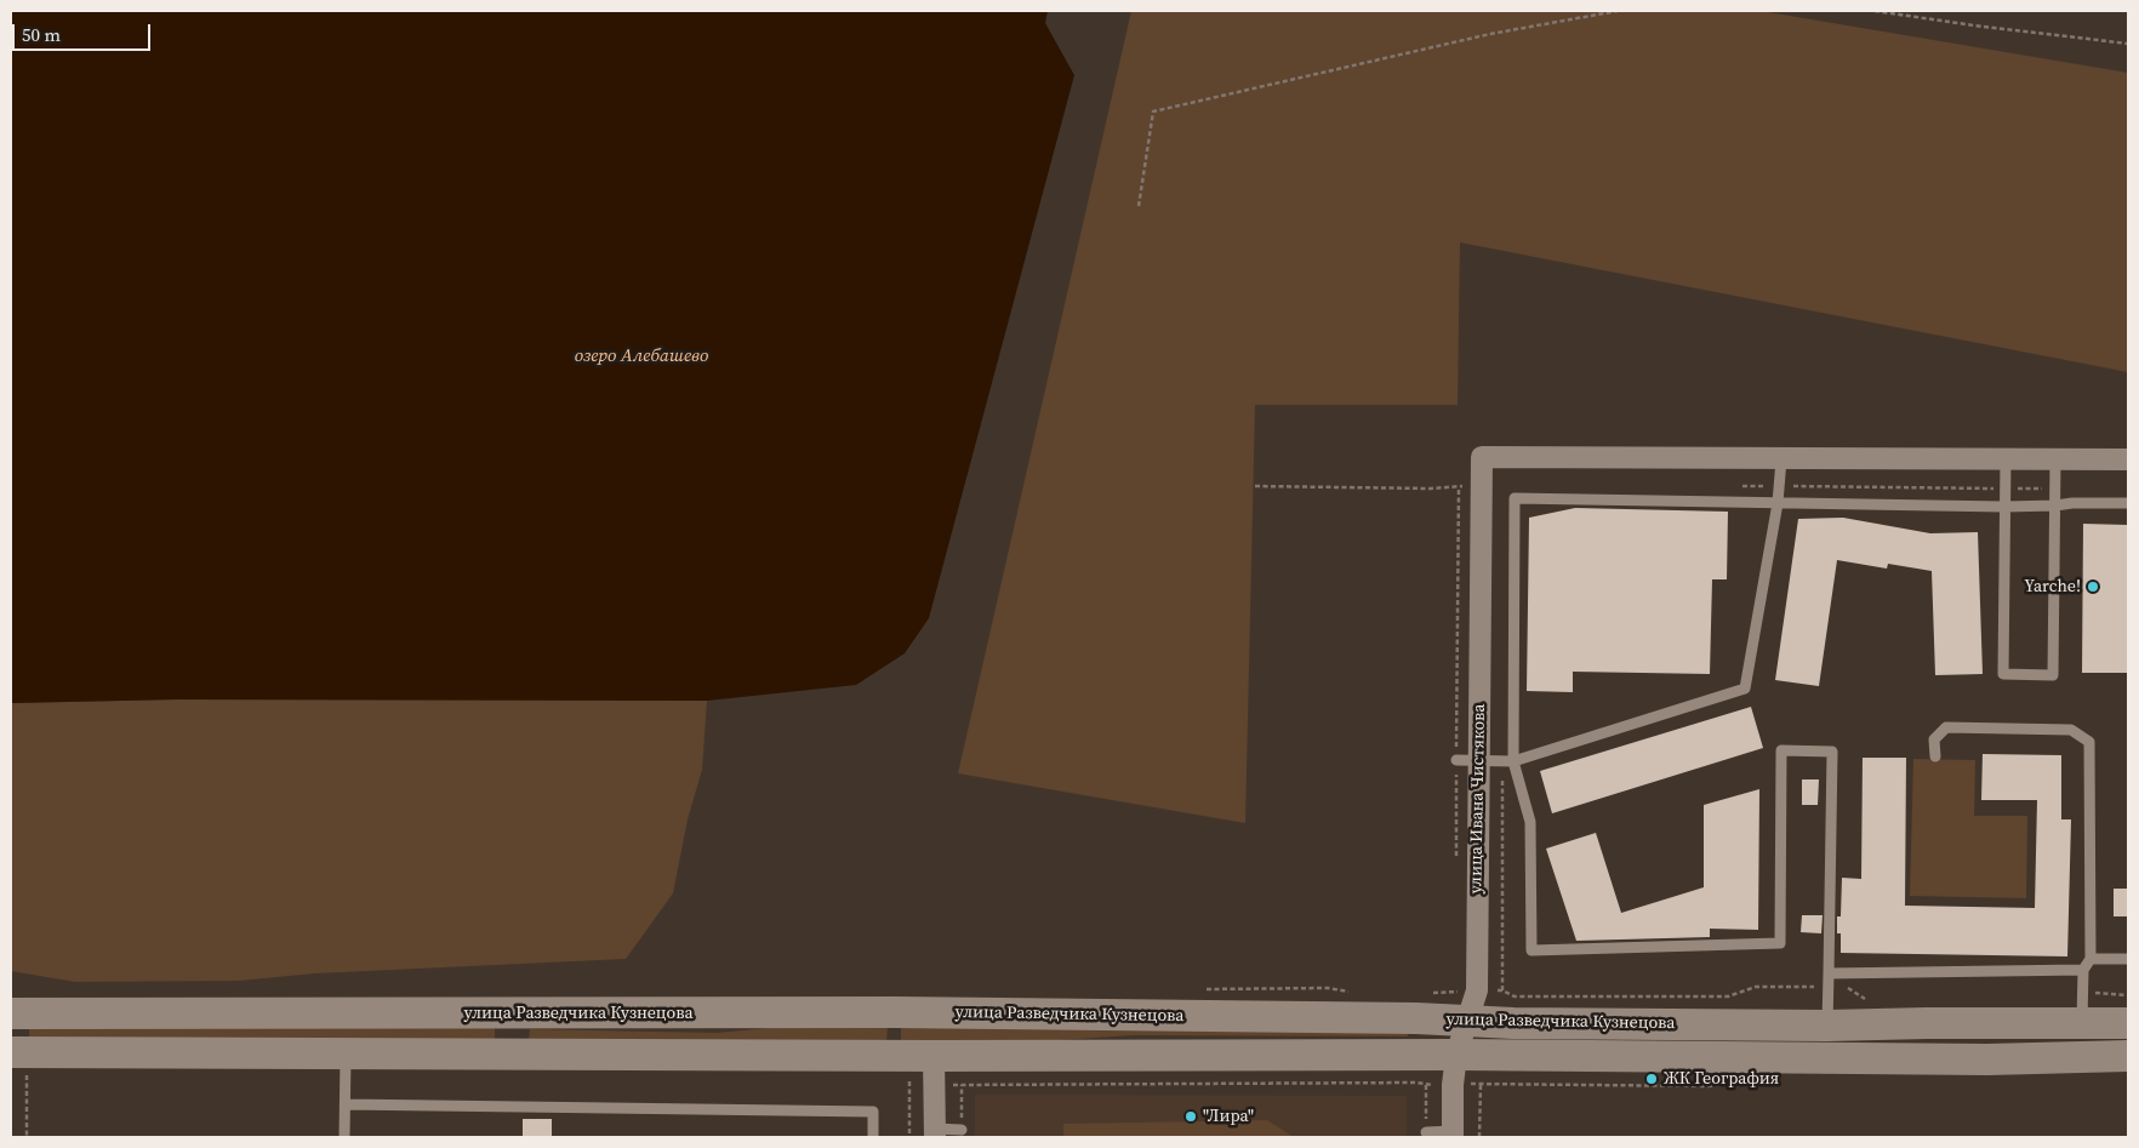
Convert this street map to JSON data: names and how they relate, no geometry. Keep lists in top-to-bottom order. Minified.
{"streets":{"main road":["улица Разведчика Кузнецова"],"street":["улица Ивана Чистякова"]},"crossings":[["улица Ивана Чистякова","улица Разведчика Кузнецова"]],"water":["озеро Алебашево"],"places":["Yarche!","ЖК География","\"Лира\""],"scale_bar":"50 m"}
